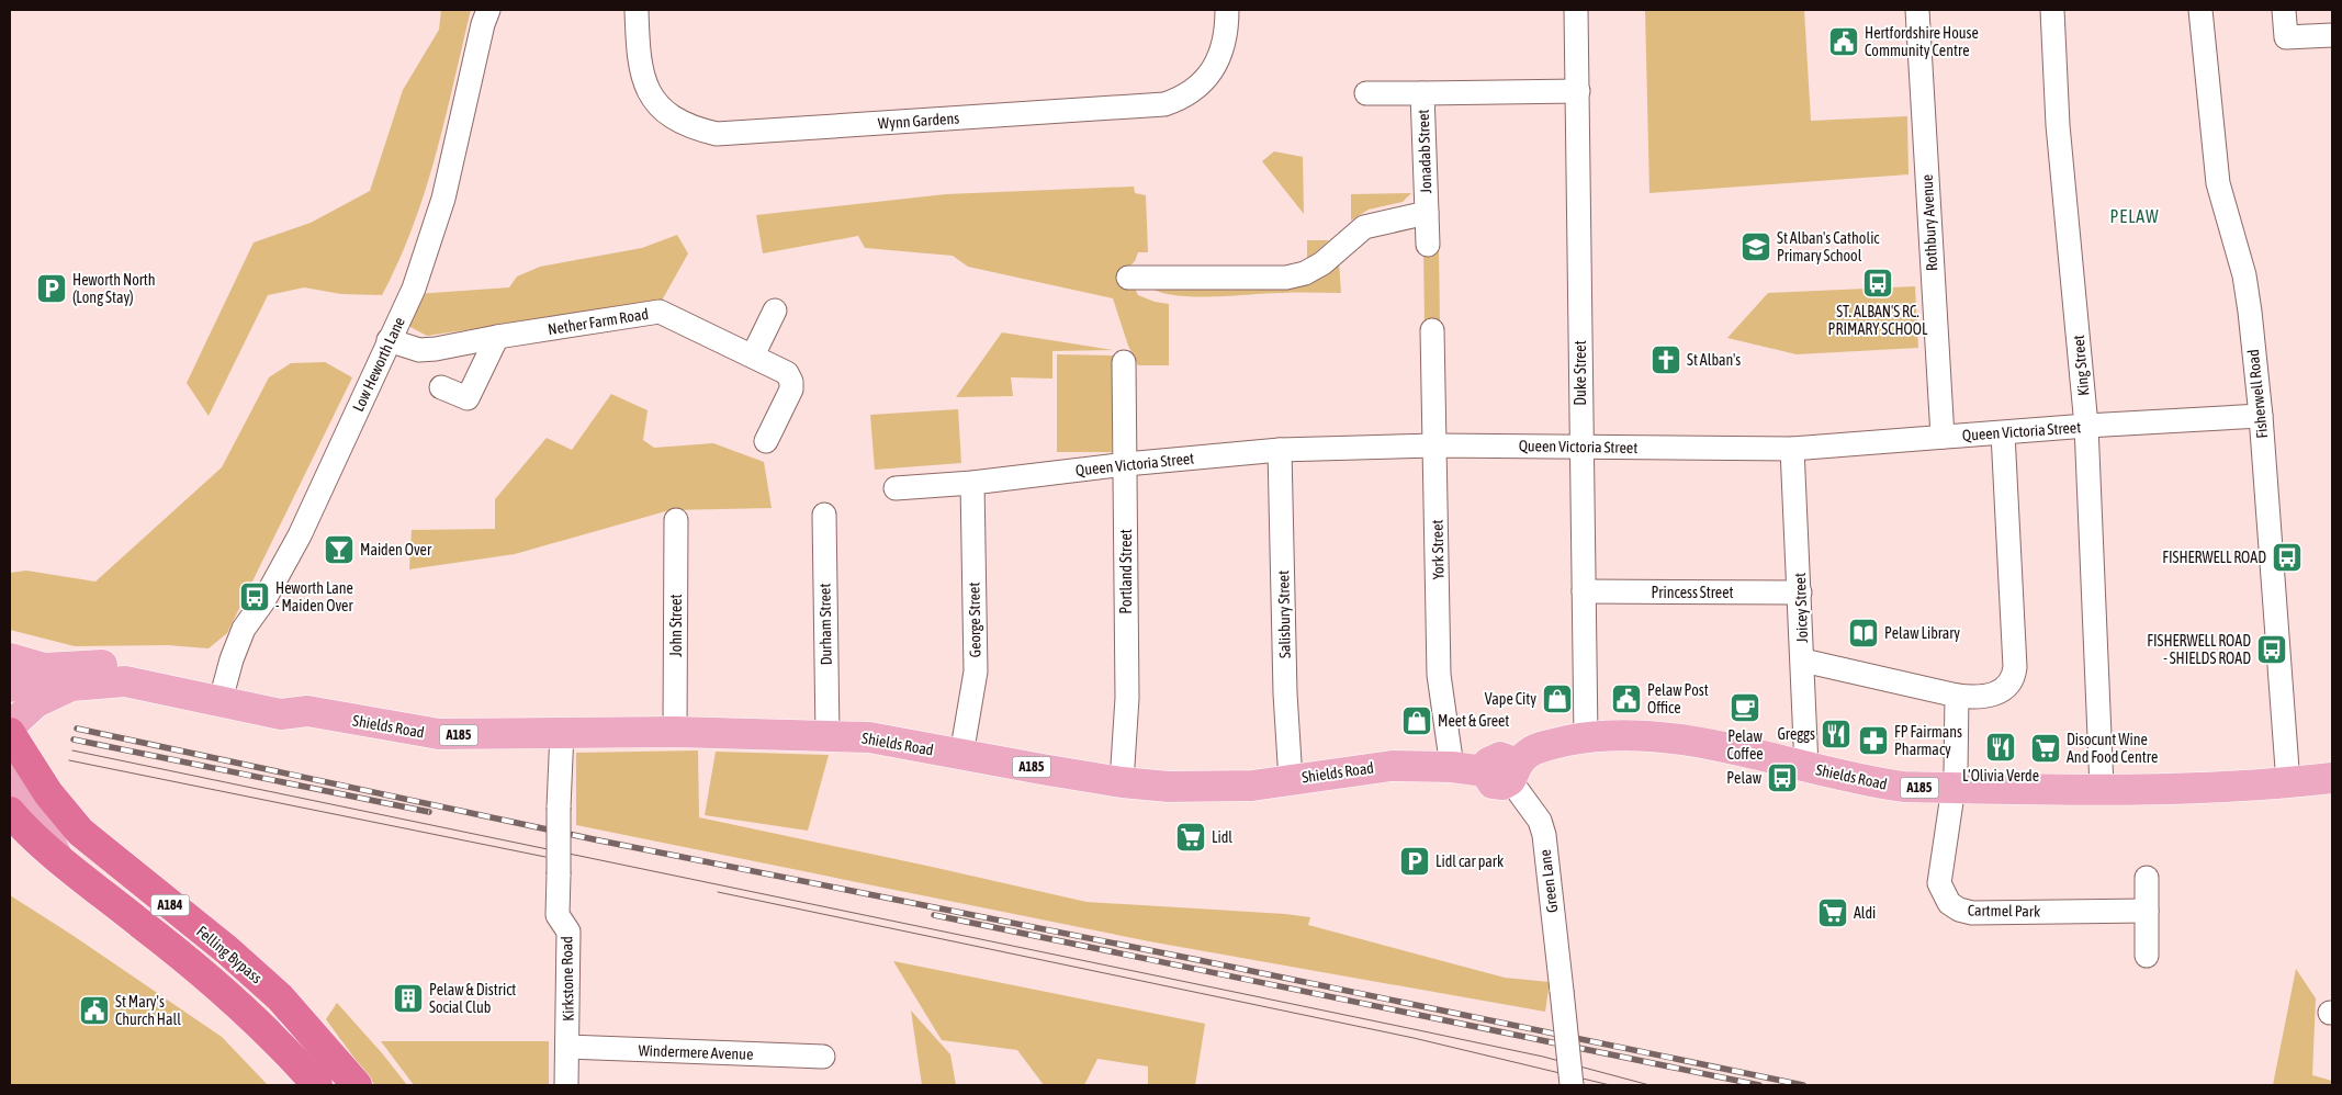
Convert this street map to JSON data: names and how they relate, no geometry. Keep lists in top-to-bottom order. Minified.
{"streets":{"highway":["A184","Felling Bypass"],"main road":["Shields Road","A185"],"street":["Wynn Gardens","Jonadab Street","Rothbury Avenue","Nether Farm Road","Low Heworth Lane","King Street","Duke Street","Fisherwell Road","Queen Victoria Street","York Street","Portland Street","Princess Street","Joicey Street","Salisbury Street","George Street","Durham Street","John Street","Green Lane","Cartmel Park","Kirkstone Road","Windermere Avenue"]},"crossings":[["Jonadab Street","Duke Street"],["Rothbury Avenue","Queen Victoria Street"],["Nether Farm Road","Low Heworth Lane"],["Low Heworth Lane","Shields Road"],["Low Heworth Lane","A185"],["King Street","Queen Victoria Street"],["King Street","Shields Road"],["Duke Street","Queen Victoria Street"],["Duke Street","Princess Street"],["Duke Street","Shields Road"],["Fisherwell Road","Queen Victoria Street"],["Fisherwell Road","Shields Road"],["Queen Victoria Street","York Street"],["Queen Victoria Street","Portland Street"],["Queen Victoria Street","Joicey Street"],["Queen Victoria Street","Salisbury Street"],["Queen Victoria Street","George Street"],["York Street","Shields Road"],["Portland Street","Shields Road"],["Princess Street","Joicey Street"],["Joicey Street","Shields Road"],["Salisbury Street","Shields Road"],["George Street","Shields Road"],["Durham Street","Shields Road"],["John Street","Shields Road"],["Shields Road","A185"],["Shields Road","Green Lane"],["Shields Road","Cartmel Park"],["Shields Road","Kirkstone Road"],["Kirkstone Road","Windermere Avenue"]],"districts":["PELAW"],"places":{"public building":["Hertfordshire House Community Centre","Pelaw Post Office","St Mary's Church Hall"],"school or university":["St Alban's Catholic Primary School"],"bus stop":["ST. ALBAN'S RC. PRIMARY SCHOOL","FISHERWELL ROAD","Heworth Lane - Maiden Over","FISHERWELL ROAD - SHIELDS ROAD","Pelaw"],"parking":["Heworth North (Long Stay)","Lidl car park"],"church":["St Alban's"],"bar":["Maiden Over"],"library":["Pelaw Library"],"shop":["Vape City","Meet & Greet"],"cafe":["Pelaw Coffee"],"restaurant":["Greggs","L’Olivia Verde"],"pharmacy":["FP Fairmans Pharmacy"],"supermarket":["Disocunt Wine And Food Centre","Lidl","Aldi"],"building":["Pelaw & District Social Club"]}}
